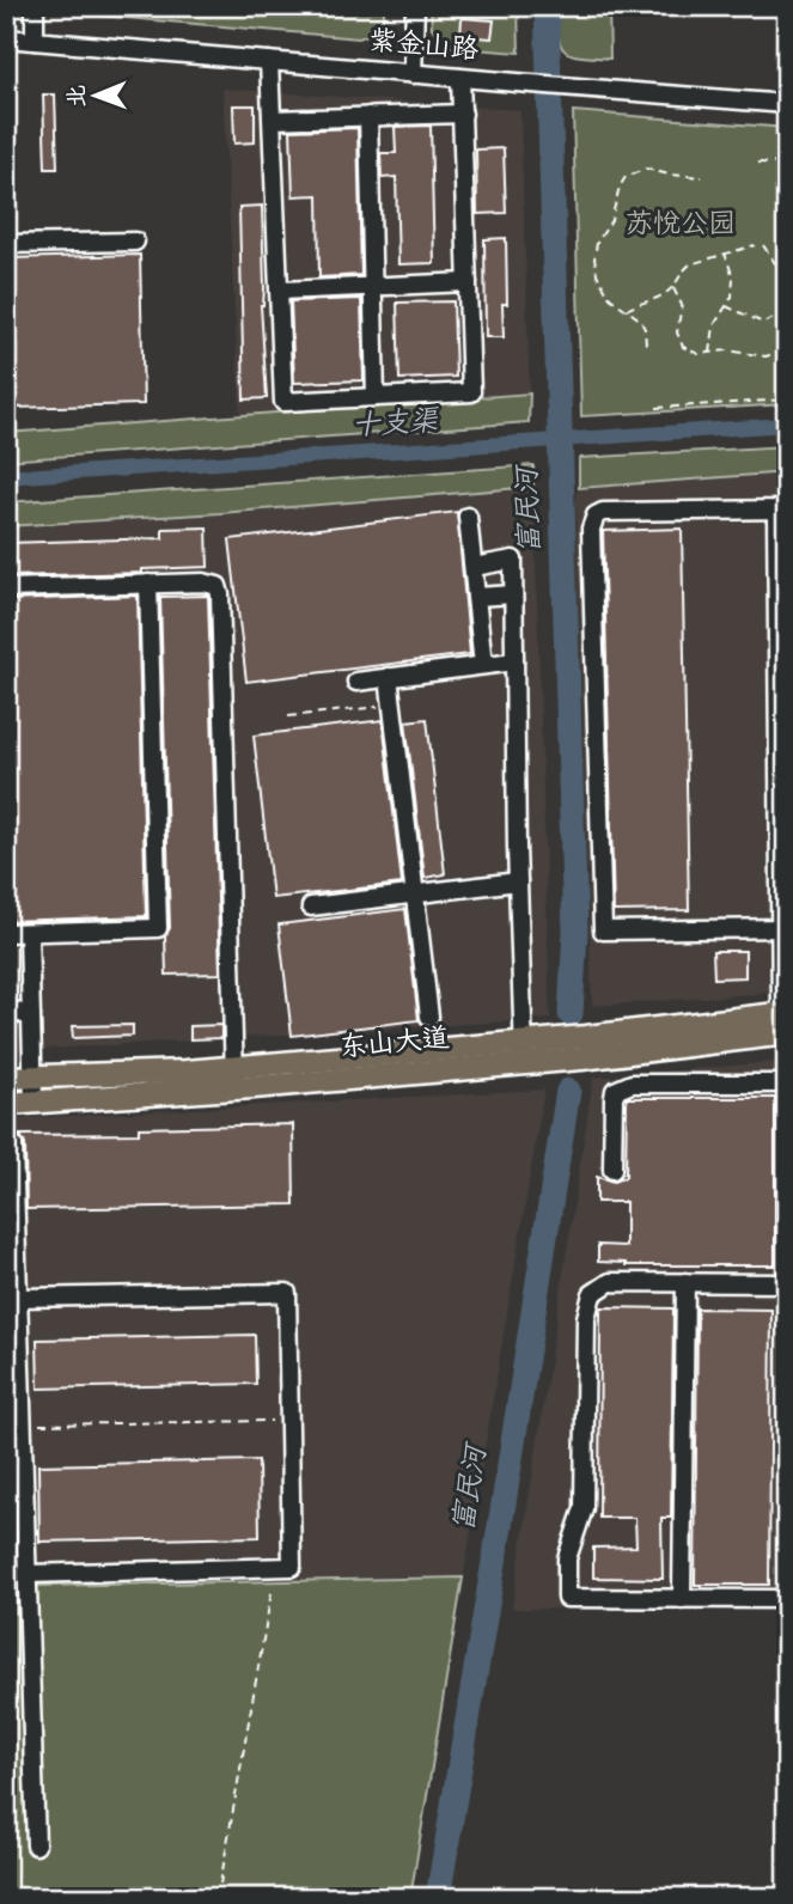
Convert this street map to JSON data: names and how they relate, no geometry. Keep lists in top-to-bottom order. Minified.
{"streets":{"main road":["东山大道"],"street":["紫金山路"]},"water":["十支渠","富民河"],"parks":["苏悦公园"],"north":"left"}
